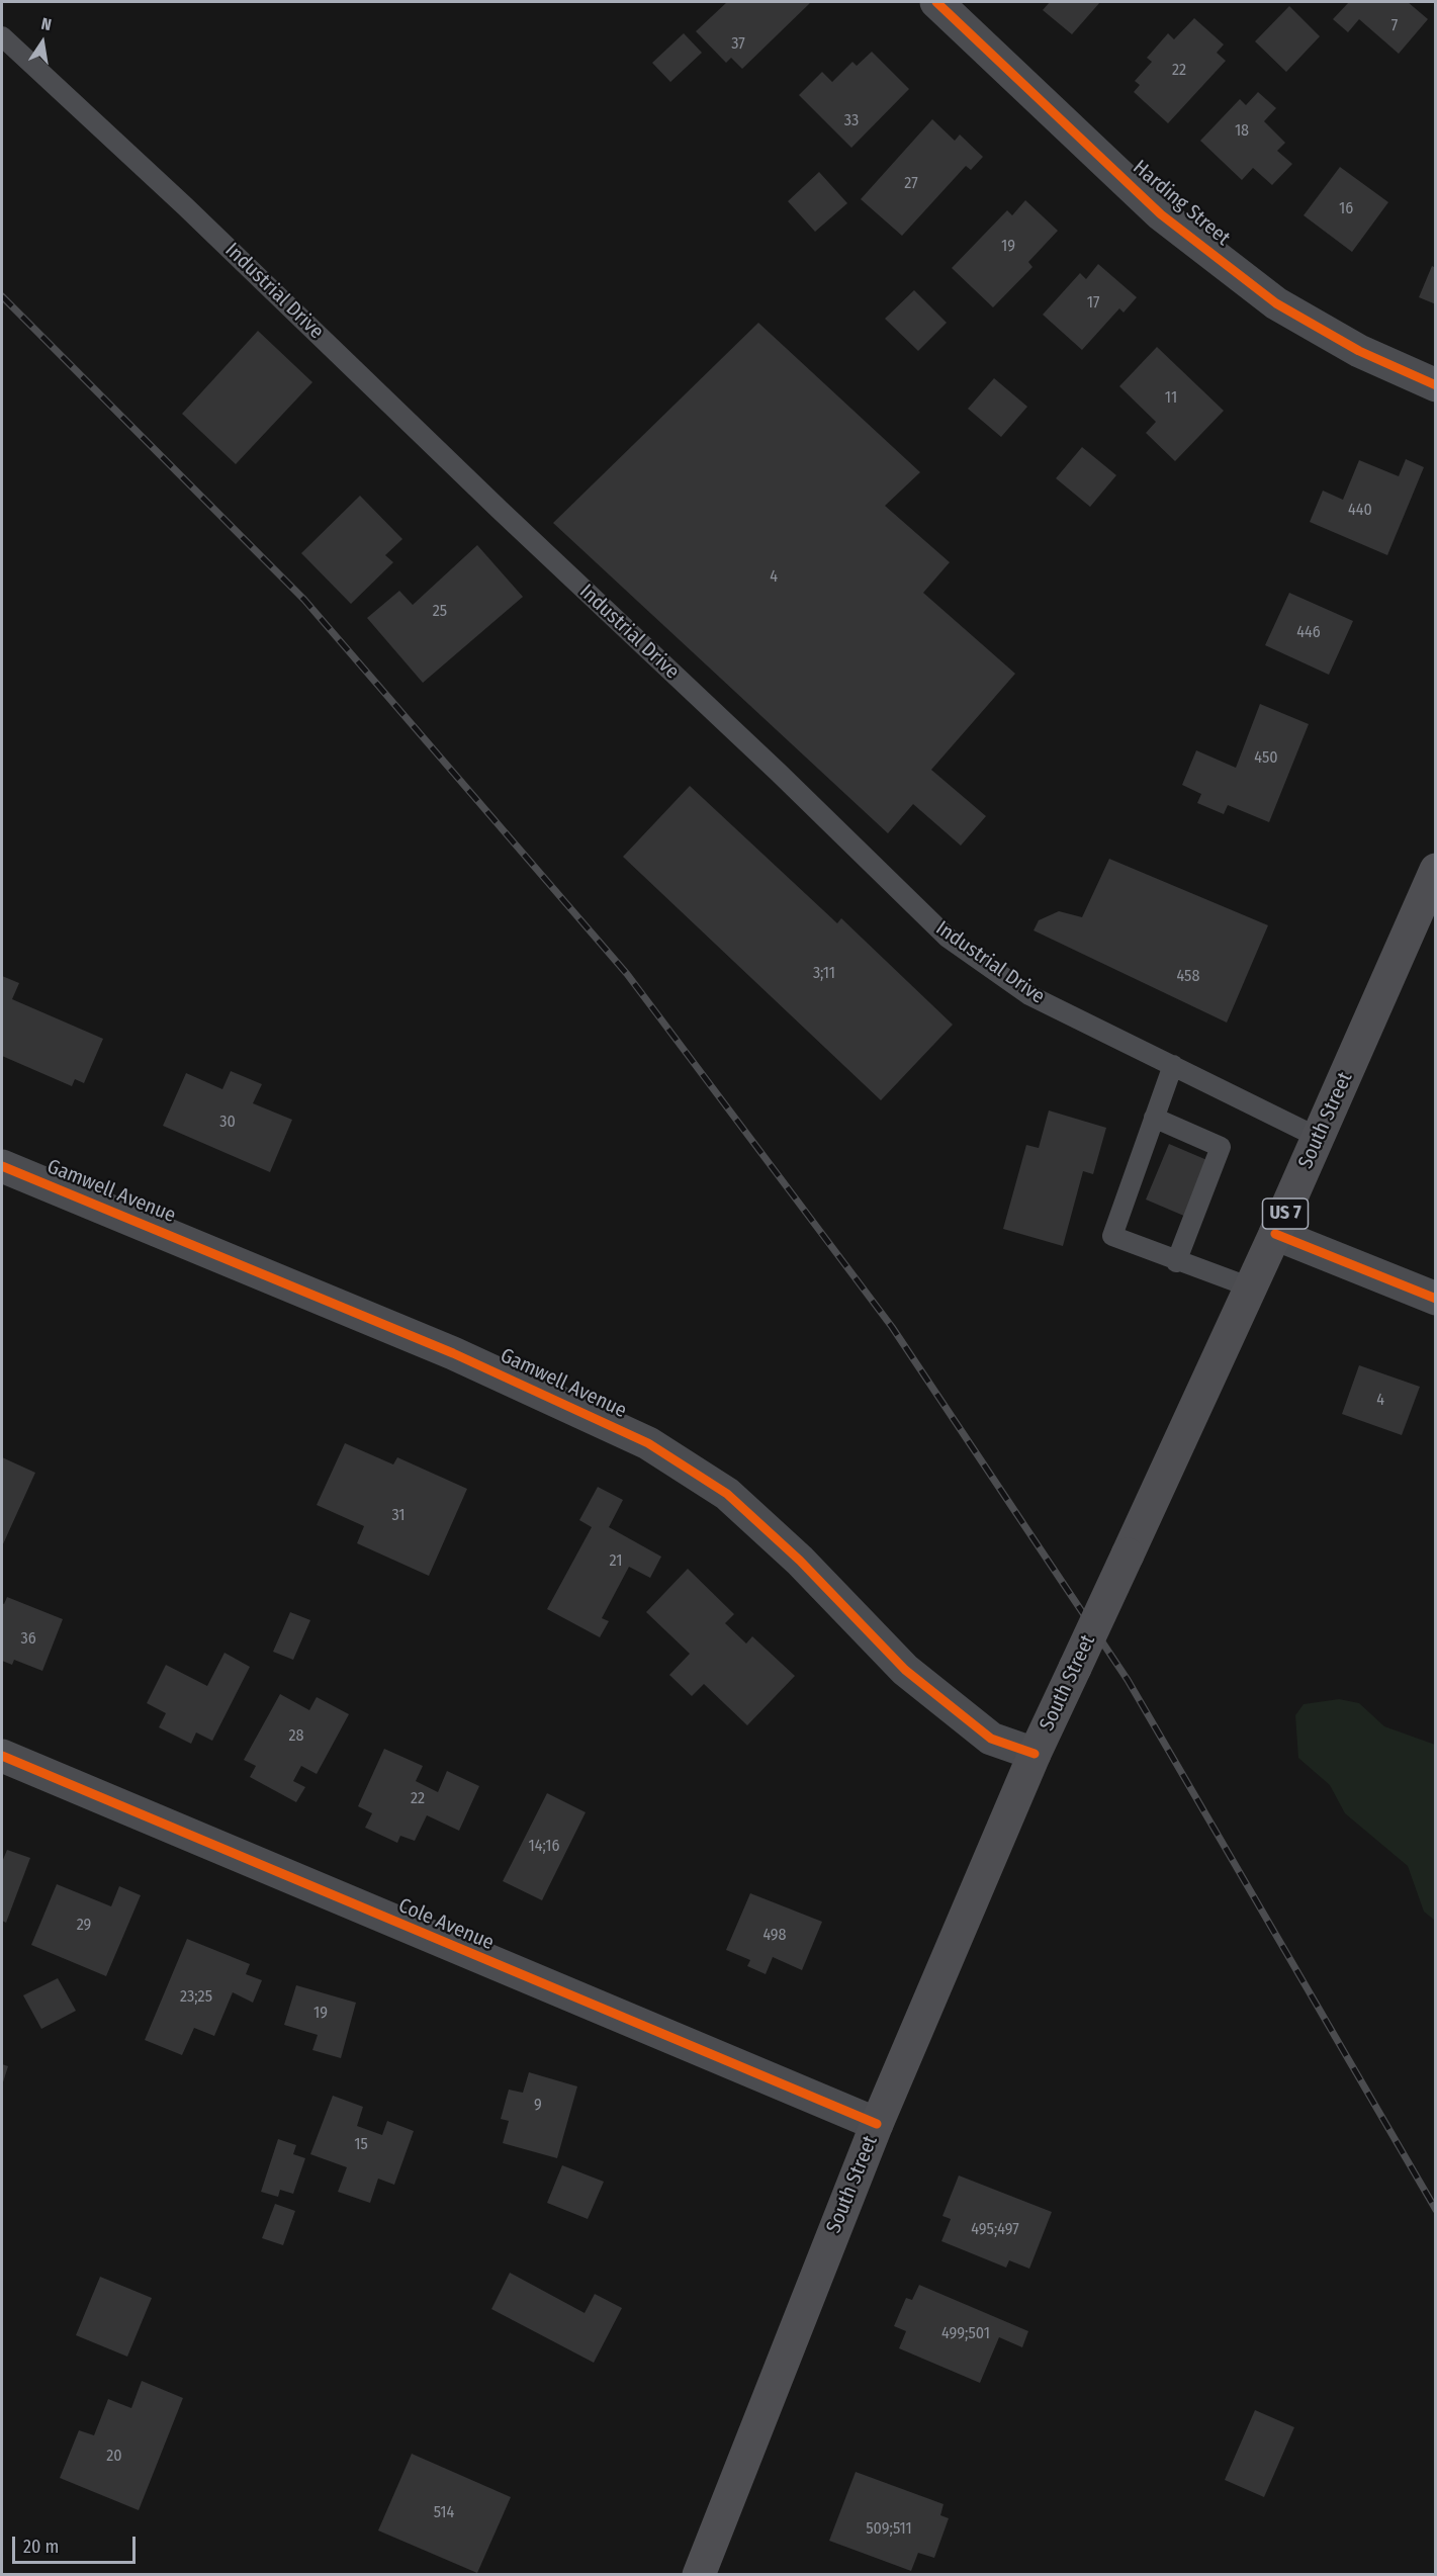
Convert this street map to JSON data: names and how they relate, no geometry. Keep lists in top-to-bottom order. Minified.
{"streets":{"highway":["South Street","US 7"],"street":["Harding Street","Gamwell Avenue","Cole Avenue"],"lane":["Industrial Drive"]},"crossings":[["Industrial Drive","South Street"],["South Street","Gamwell Avenue"],["South Street","Cole Avenue"]],"house_numbers":["7","37","22","33","18","27","16","19","17","11","440","4","25","446","450","3;11","458","30","4","31","21","36","28","22","14;16","29","498","23;25","19","9","15","495;497","499;501","20","514","509;511"],"scale_bar":"20 m","north":"top"}
